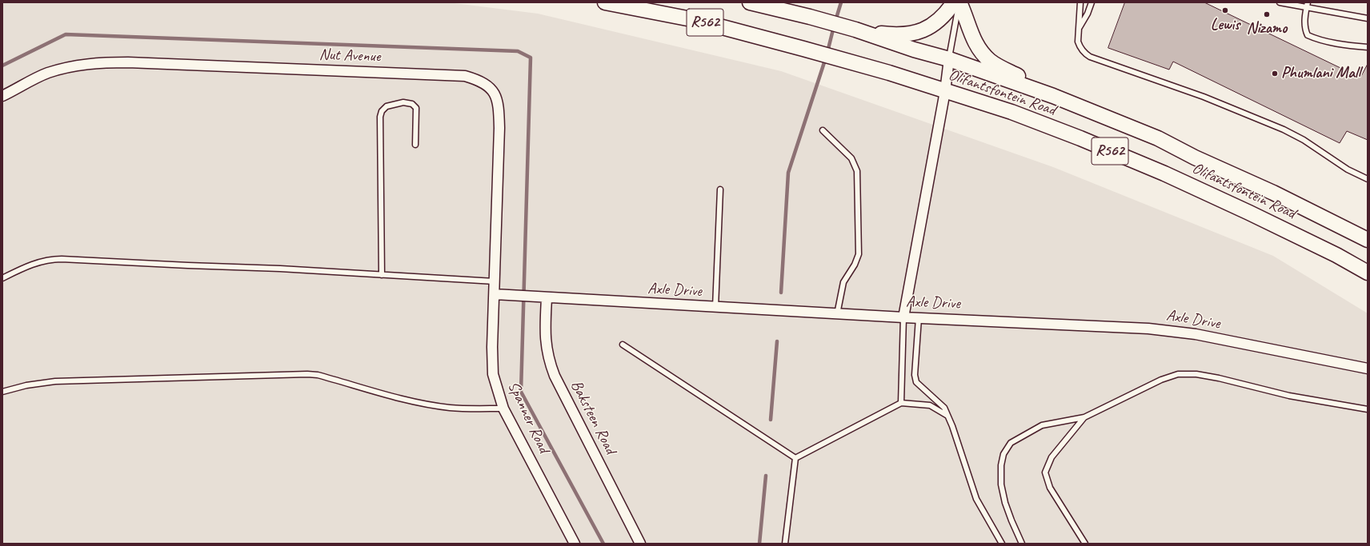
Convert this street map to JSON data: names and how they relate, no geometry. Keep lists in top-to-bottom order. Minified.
{"streets":{"main road":["R562","Olifantsfontein Road"],"street":["Nut Avenue","Axle Drive","Spanner Road","Baksteen Road"]},"crossings":[["Nut Avenue","Axle Drive"],["Nut Avenue","Spanner Road"],["Axle Drive","Spanner Road"],["Axle Drive","Baksteen Road"]],"places":["Lewis","Nizamo","Phumlani Mall"]}
